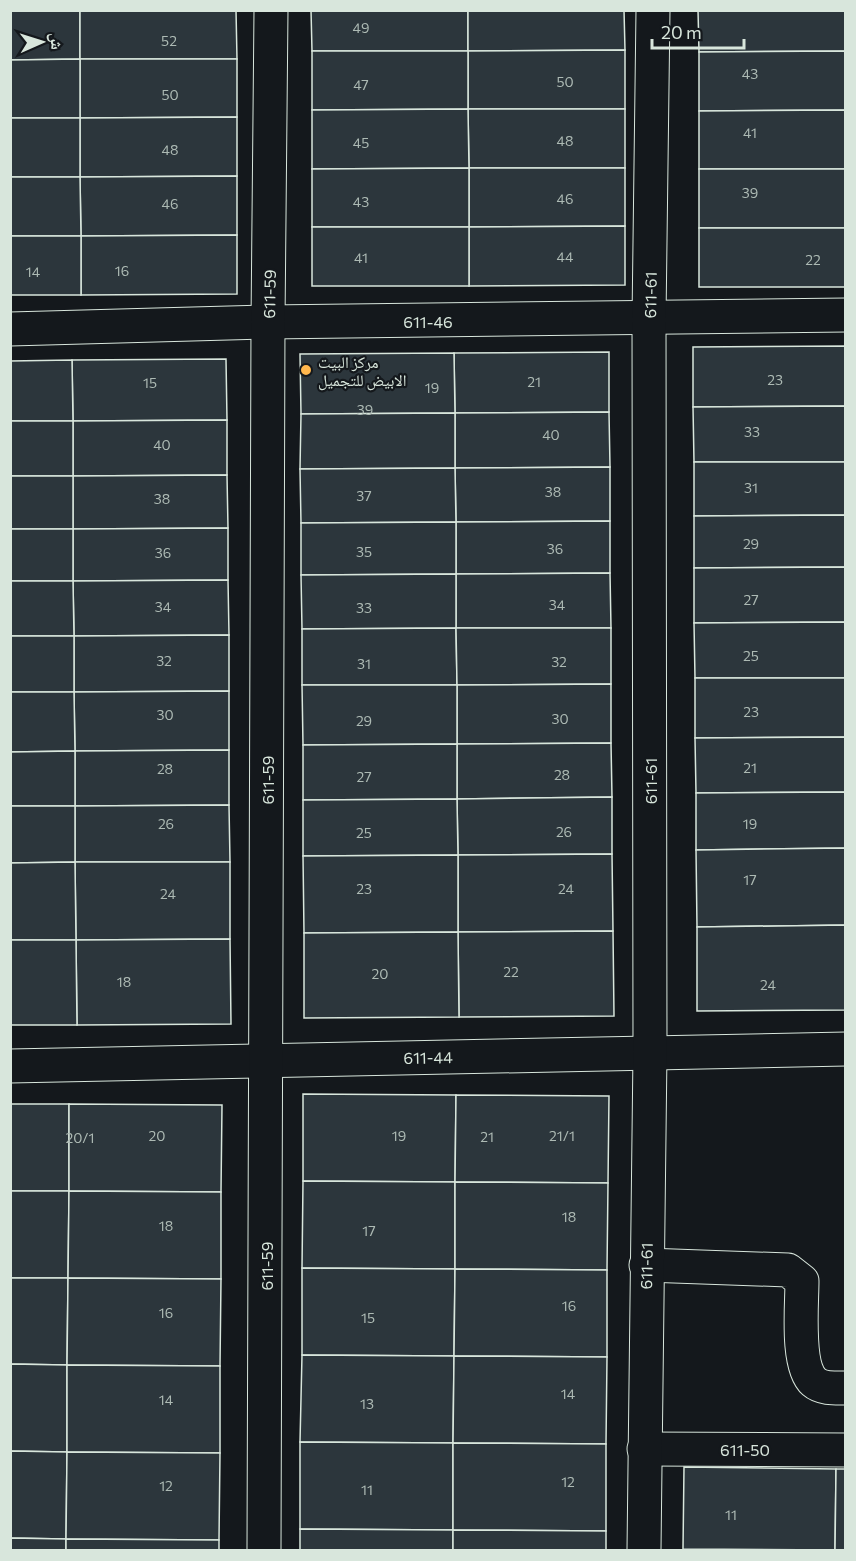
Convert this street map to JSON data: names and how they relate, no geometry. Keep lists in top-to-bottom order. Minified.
{"streets":{"street":["611-59","611-61","611-46","611-44","611-50"]},"crossings":[["611-59","611-46"],["611-59","611-44"],["611-61","611-46"],["611-61","611-44"],["611-61","611-50"]],"places":["مركز البيت الابيض للتجميل"],"house_numbers":["49","52","43","50","47","50","41","48","45","48","39","46","43","46","44","41","22","16","14","23","21","15","19","39","33","40","40","31","38","37","38","29","36","35","36","27","34","34","33","25","32","32","31","23","30","30","29","21","28","28","27","26","19","26","25","17","23","24","24","22","20","18","24","20","19","21/1","21","20/1","18","18","17","16","16","15","14","14","13","12","12","11","11"],"scale_bar":"20 m","north":"right"}
